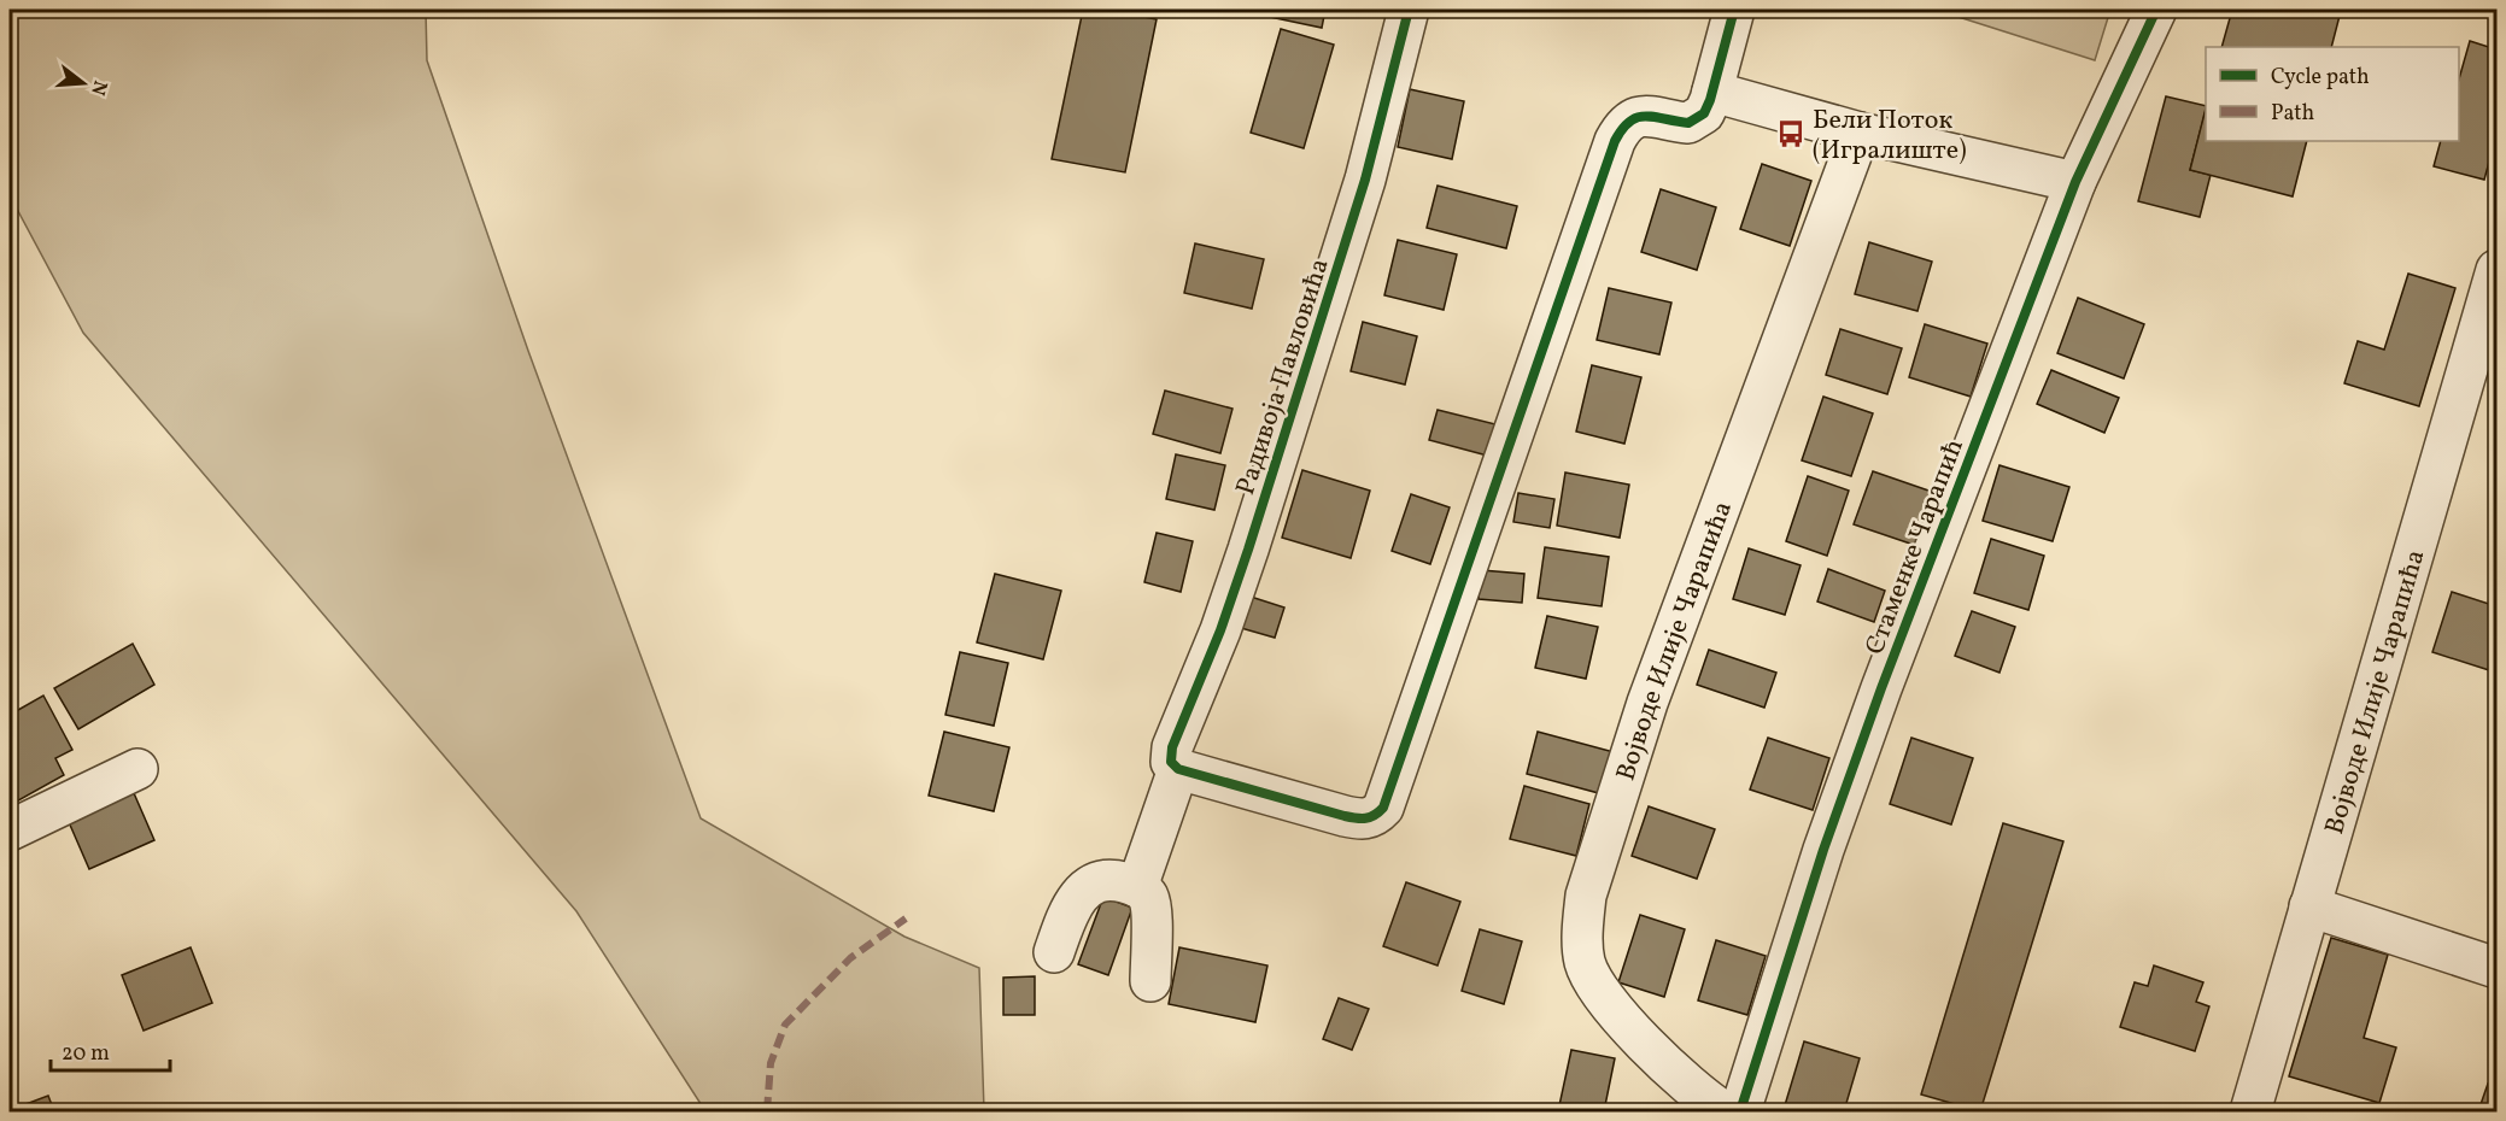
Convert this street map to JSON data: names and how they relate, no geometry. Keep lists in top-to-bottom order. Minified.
{"streets":{"street":["Радивоја Павловића","Стаменке Чарапић","Војводе Илије Чарапића"]},"places":{"bus stop":["Бели Поток (Игралиште)"]},"legend":["Cycle path","Path"],"scale_bar":"20 m","north":"right"}
